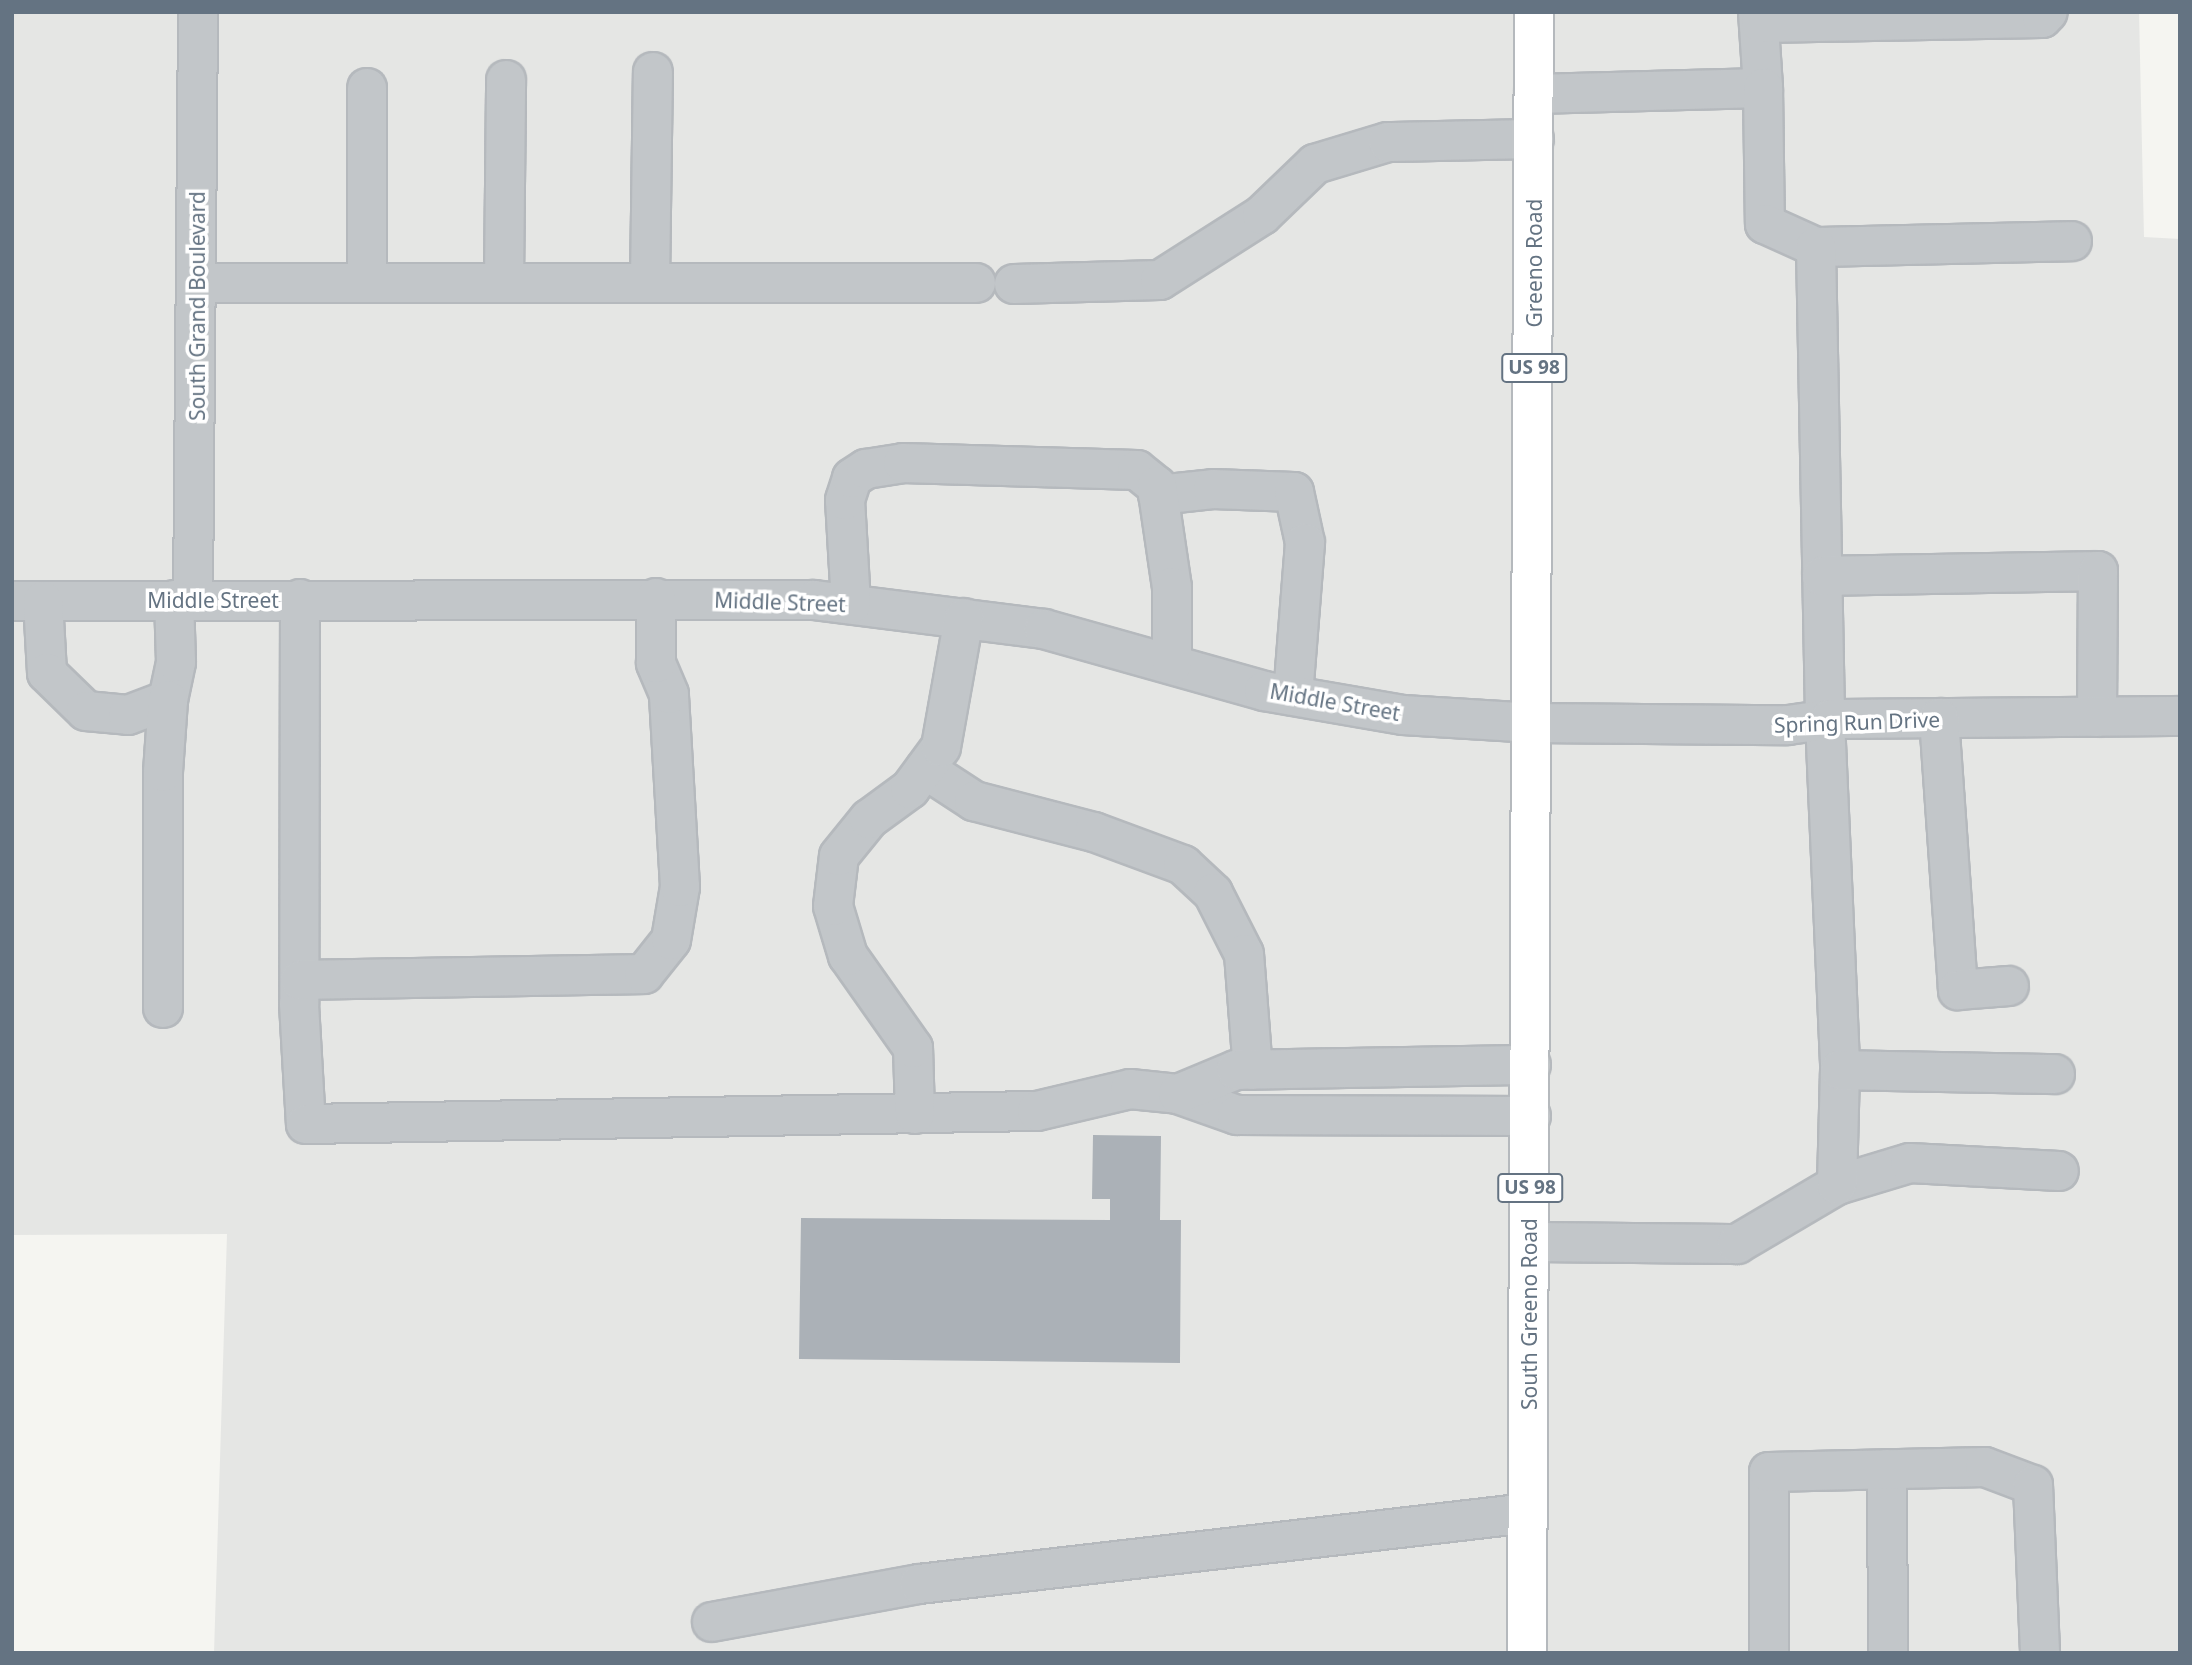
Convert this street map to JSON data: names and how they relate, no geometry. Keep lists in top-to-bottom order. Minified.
{"streets":{"main road":["Greeno Road","US 98","South Greeno Road"],"street":["South Grand Boulevard","Middle Street","Spring Run Drive"]},"crossings":[["Greeno Road","Middle Street"],["Greeno Road","Spring Run Drive"],["Greeno Road","South Greeno Road"],["South Grand Boulevard","Middle Street"],["Middle Street","Spring Run Drive"],["Middle Street","South Greeno Road"],["Spring Run Drive","South Greeno Road"]]}
